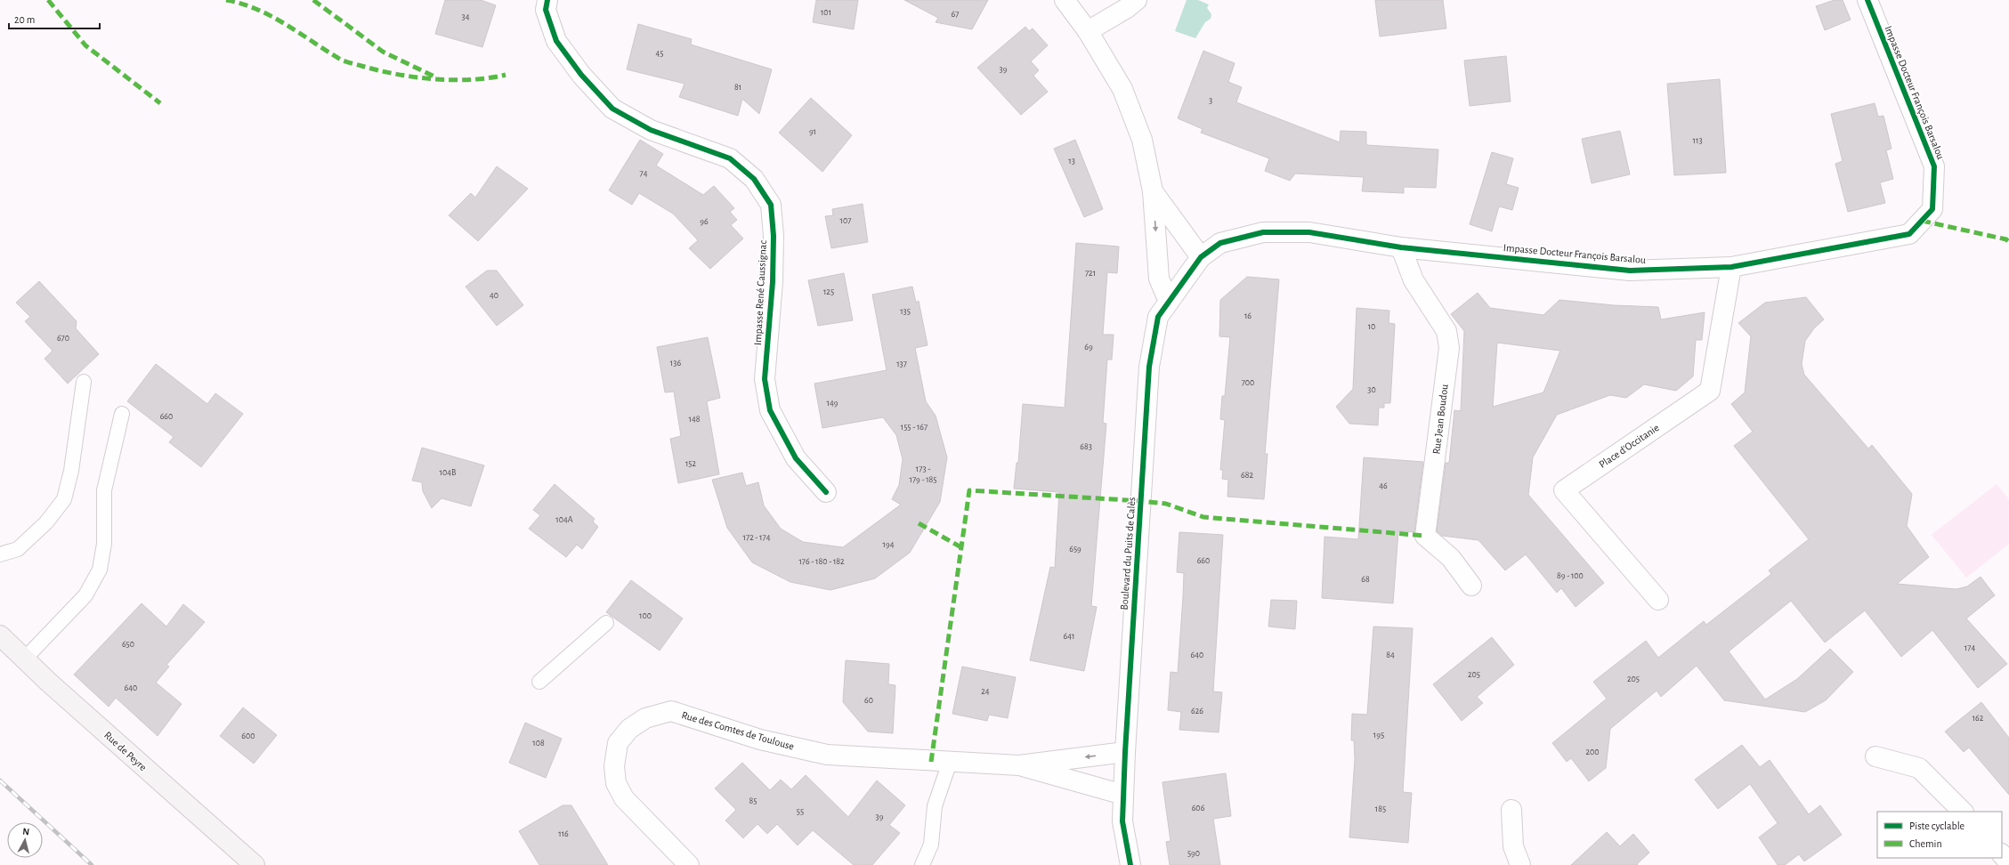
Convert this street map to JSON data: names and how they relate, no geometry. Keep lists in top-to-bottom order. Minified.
{"streets":{"main road":["Rue de Peyre"],"street":["Impasse Docteur François Barsalou","Impasse René Caussignac","Rue Jean Boudou","Place d'Occitanie","Boulevard du Puits de Calès","Rue des Comtes de Toulouse"]},"crossings":[["Impasse Docteur François Barsalou","Rue Jean Boudou"],["Impasse Docteur François Barsalou","Place d'Occitanie"],["Impasse Docteur François Barsalou","Boulevard du Puits de Calès"],["Boulevard du Puits de Calès","Rue des Comtes de Toulouse"]],"house_numbers":["101","67","34","45","39","81","3","91","113","13","74","107","96","721","125","40","135","16","10","670","69","136","137","700","30","149","660","148","155 - 167","683","152","173 - 179 - 185","104B","682","46","104A","172 - 174","194","659","660","176 - 180 - 182","89 - 100","68","100","641","650","174","640","84","205","205","640","24","60","626","162","195","600","108","200","85","606","185","55","39","116","590"],"legend":["Piste cyclable","Chemin"],"scale_bar":"20 m","north":"top"}
